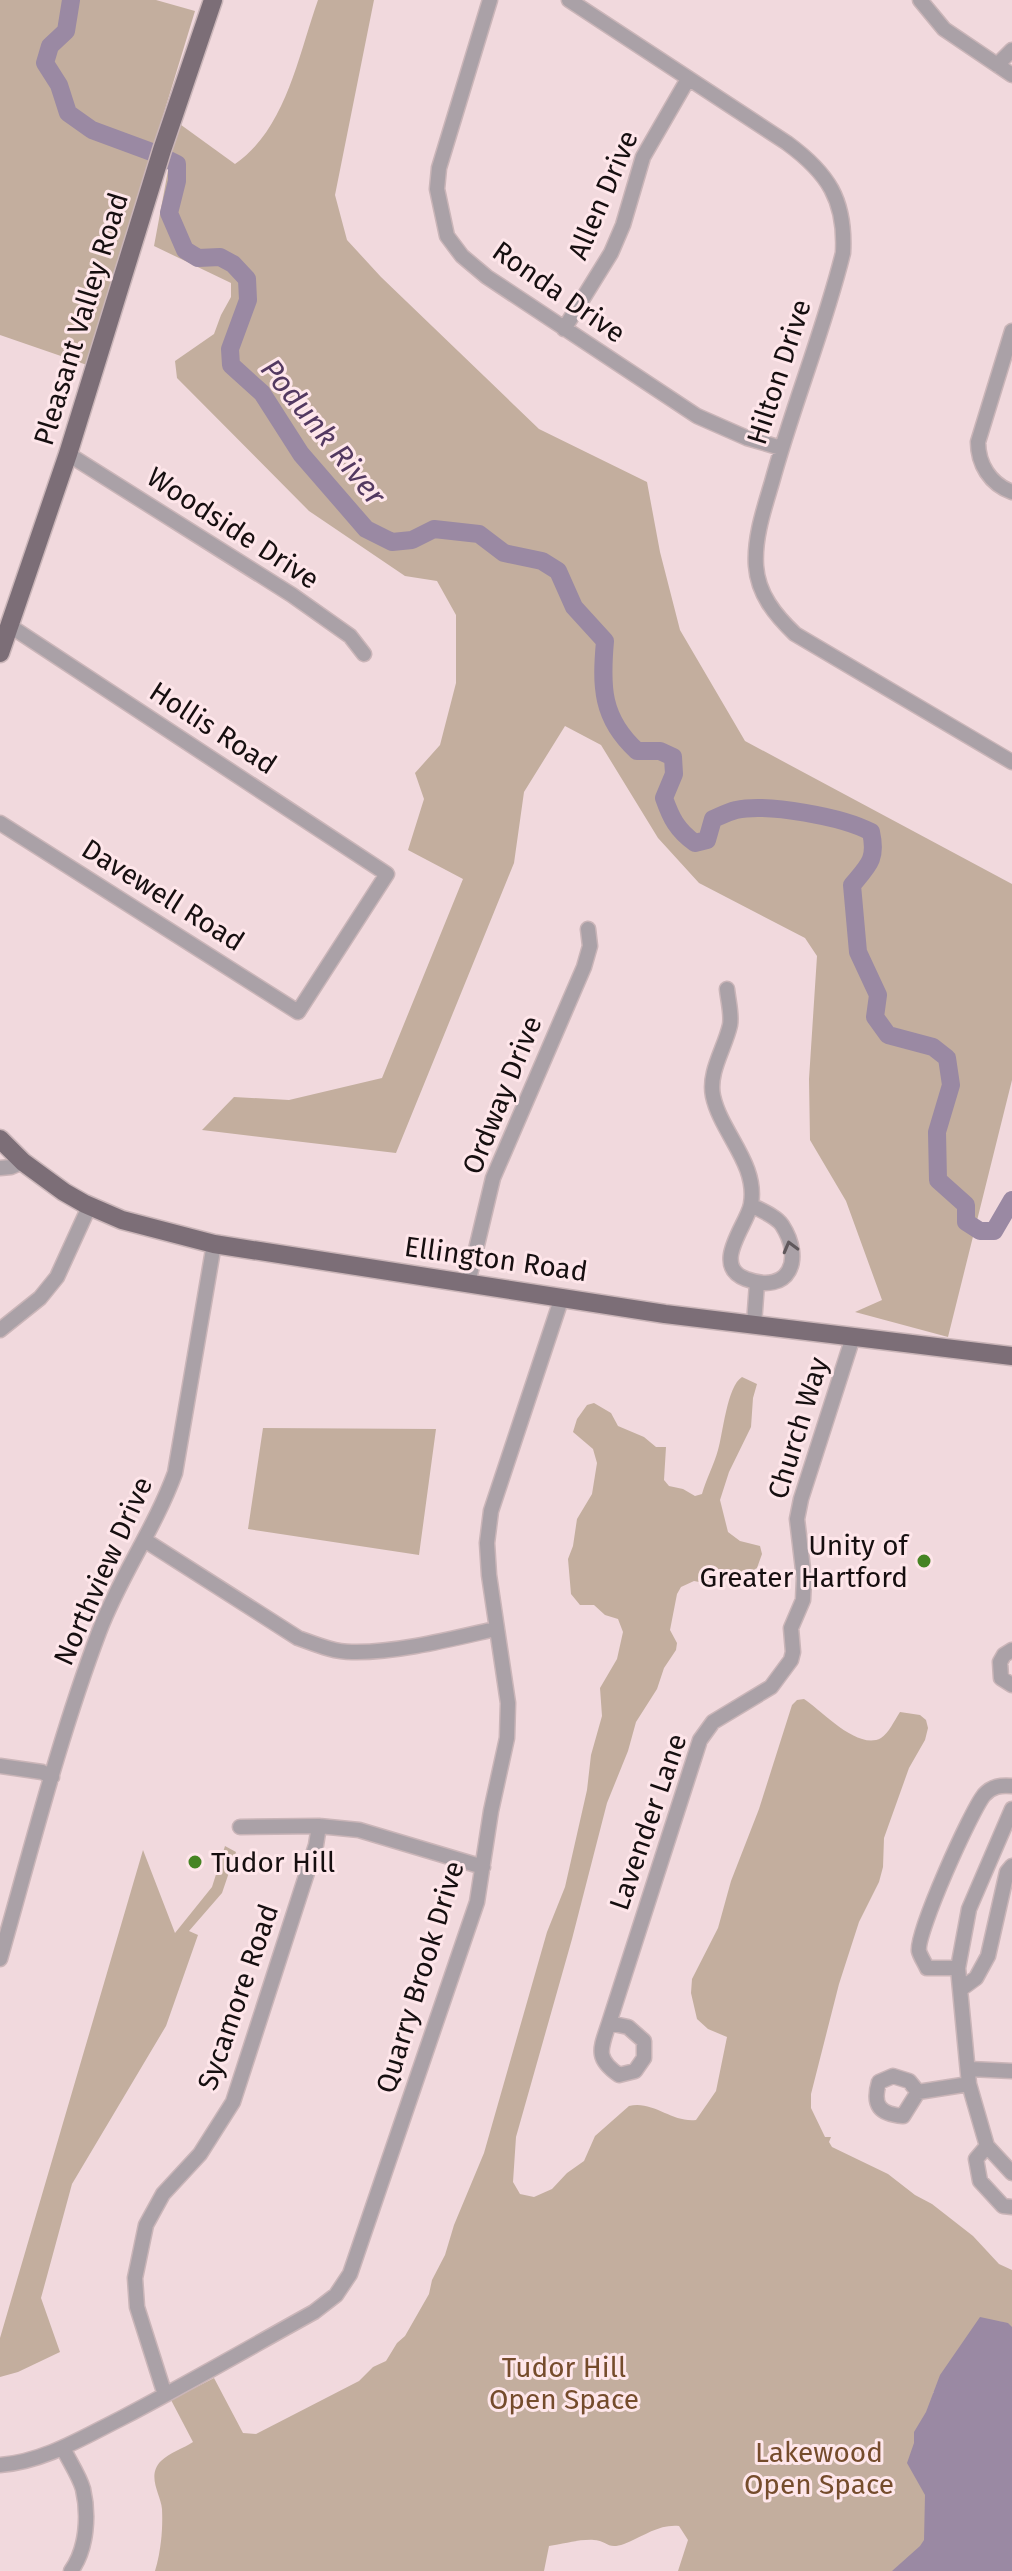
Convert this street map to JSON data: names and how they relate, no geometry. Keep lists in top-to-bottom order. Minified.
{"streets":{"main road":["Pleasant Valley Road","Ellington Road"],"street":["Allen Drive","Ronda Drive","Hilton Drive","Woodside Drive","Hollis Road","Davewell Road","Ordway Drive","Church Way","Northview Drive","Lavender Lane","Quarry Brook Drive","Sycamore Road"]},"crossings":[["Allen Drive","Ronda Drive"],["Allen Drive","Hilton Drive"],["Ronda Drive","Hilton Drive"],["Pleasant Valley Road","Woodside Drive"],["Pleasant Valley Road","Hollis Road"],["Hollis Road","Davewell Road"],["Ordway Drive","Ellington Road"],["Ellington Road","Church Way"],["Ellington Road","Northview Drive"],["Ellington Road","Quarry Brook Drive"],["Church Way","Lavender Lane"],["Quarry Brook Drive","Sycamore Road"]],"water":["Podunk River"],"parks":["Tudor Hill Open Space","Lakewood Open Space"],"places":["Unity of Greater Hartford","Tudor Hill"]}
